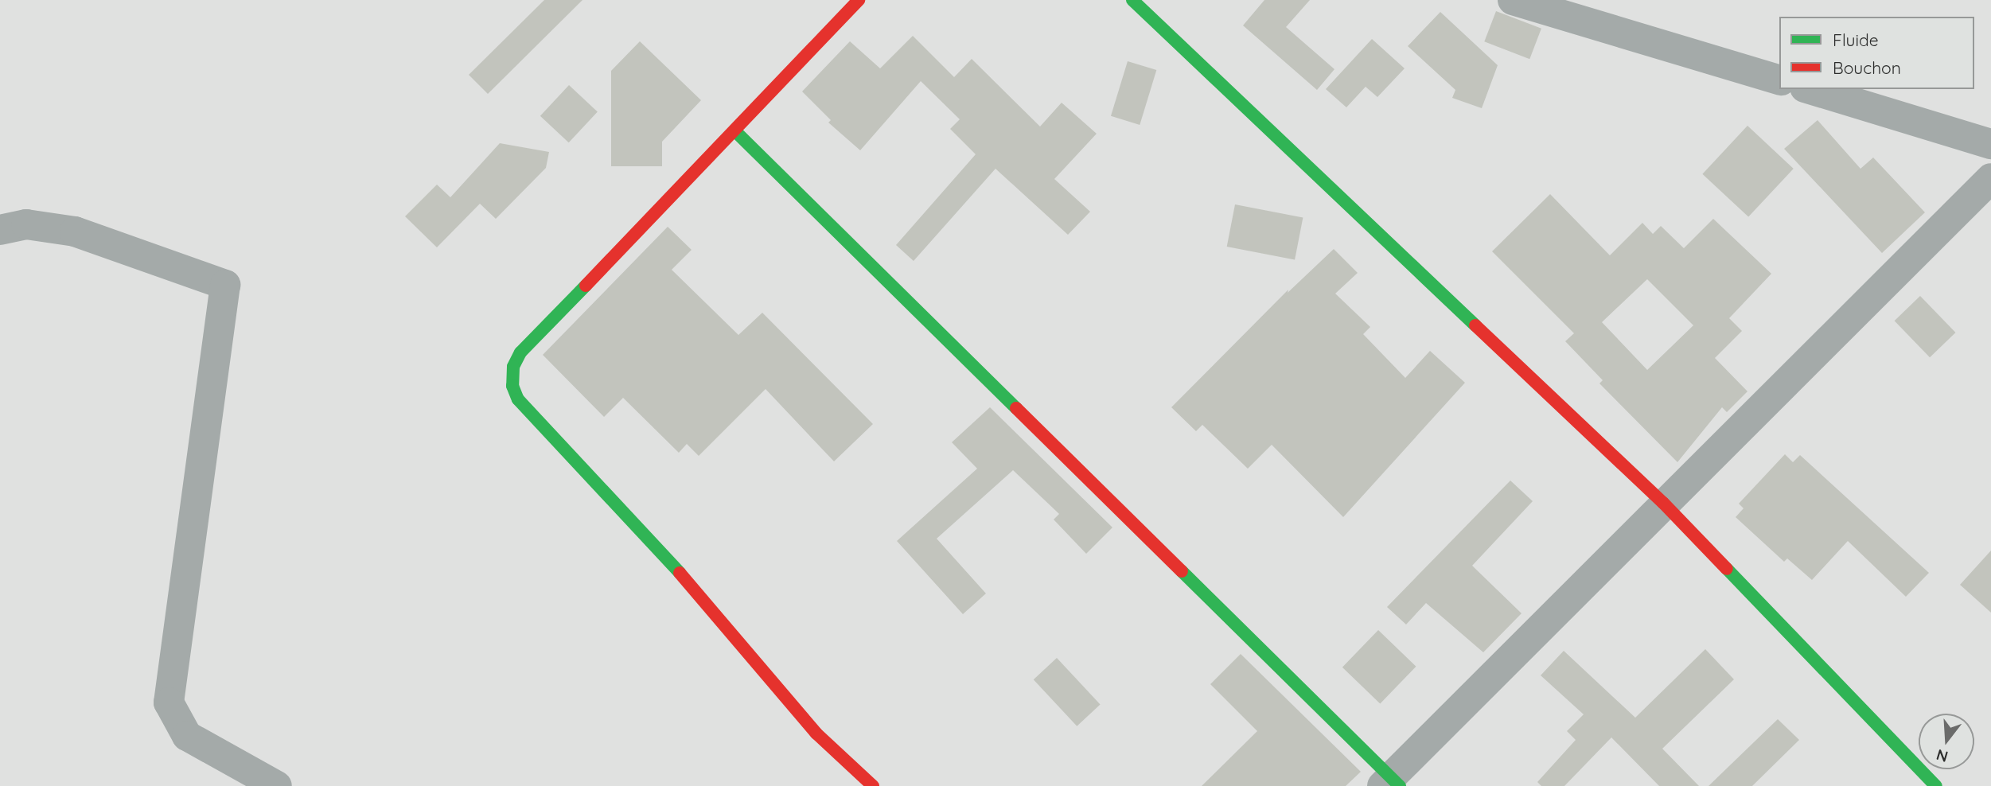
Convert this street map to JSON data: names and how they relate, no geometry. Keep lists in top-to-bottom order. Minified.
{"legend":["Fluide","Bouchon"],"north":"bottom"}
